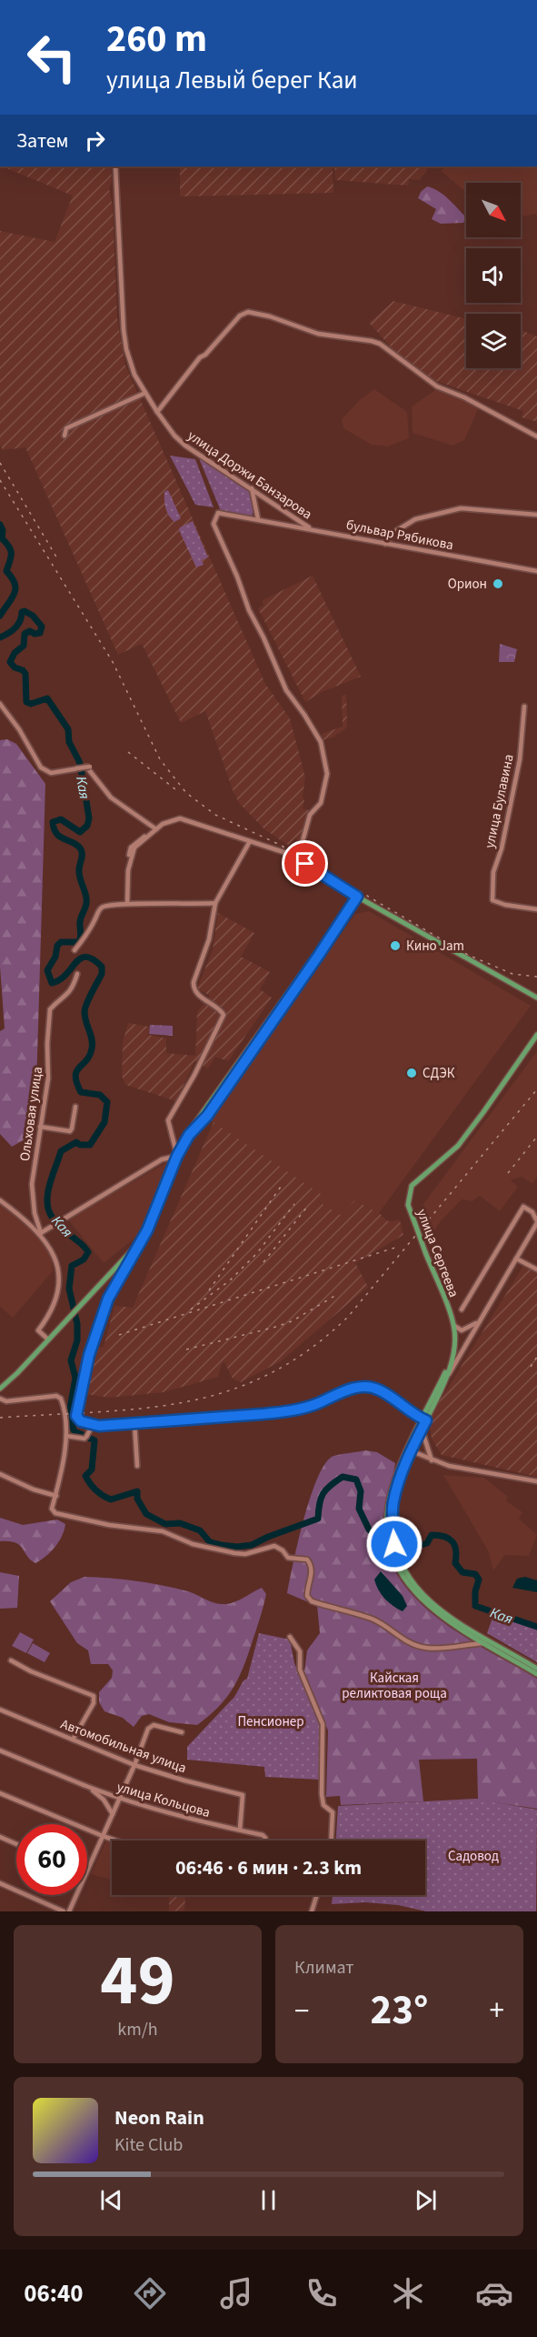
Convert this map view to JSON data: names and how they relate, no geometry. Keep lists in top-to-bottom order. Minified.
{"streets":{"main road":["улица Сергеева"],"street":["улица Доржи Банзарова","бульвар Рябикова","улица Булавина","Ольховая улица","Автомобильная улица","улица Кольцова"]},"crossings":[["улица Доржи Банзарова","бульвар Рябикова"],["Автомобильная улица","улица Кольцова"]],"water":["Кая"],"parks":["Кайская реликтовая роща","Пенсионер","Садовод"],"places":["Орион","Кино Jam","СДЭК"],"north":"bottom right","page":{"turn":["260 m","улица Левый берег Каи"],"then":"Затем","limit":"60","trip":"06:46 · 6 мин · 2.3 km","tile":[["49","km/h"],"Климат"],"heat":["−","23°","+"],"song":["Neon Rain","Kite Club"],"tabs":"06:40"}}
